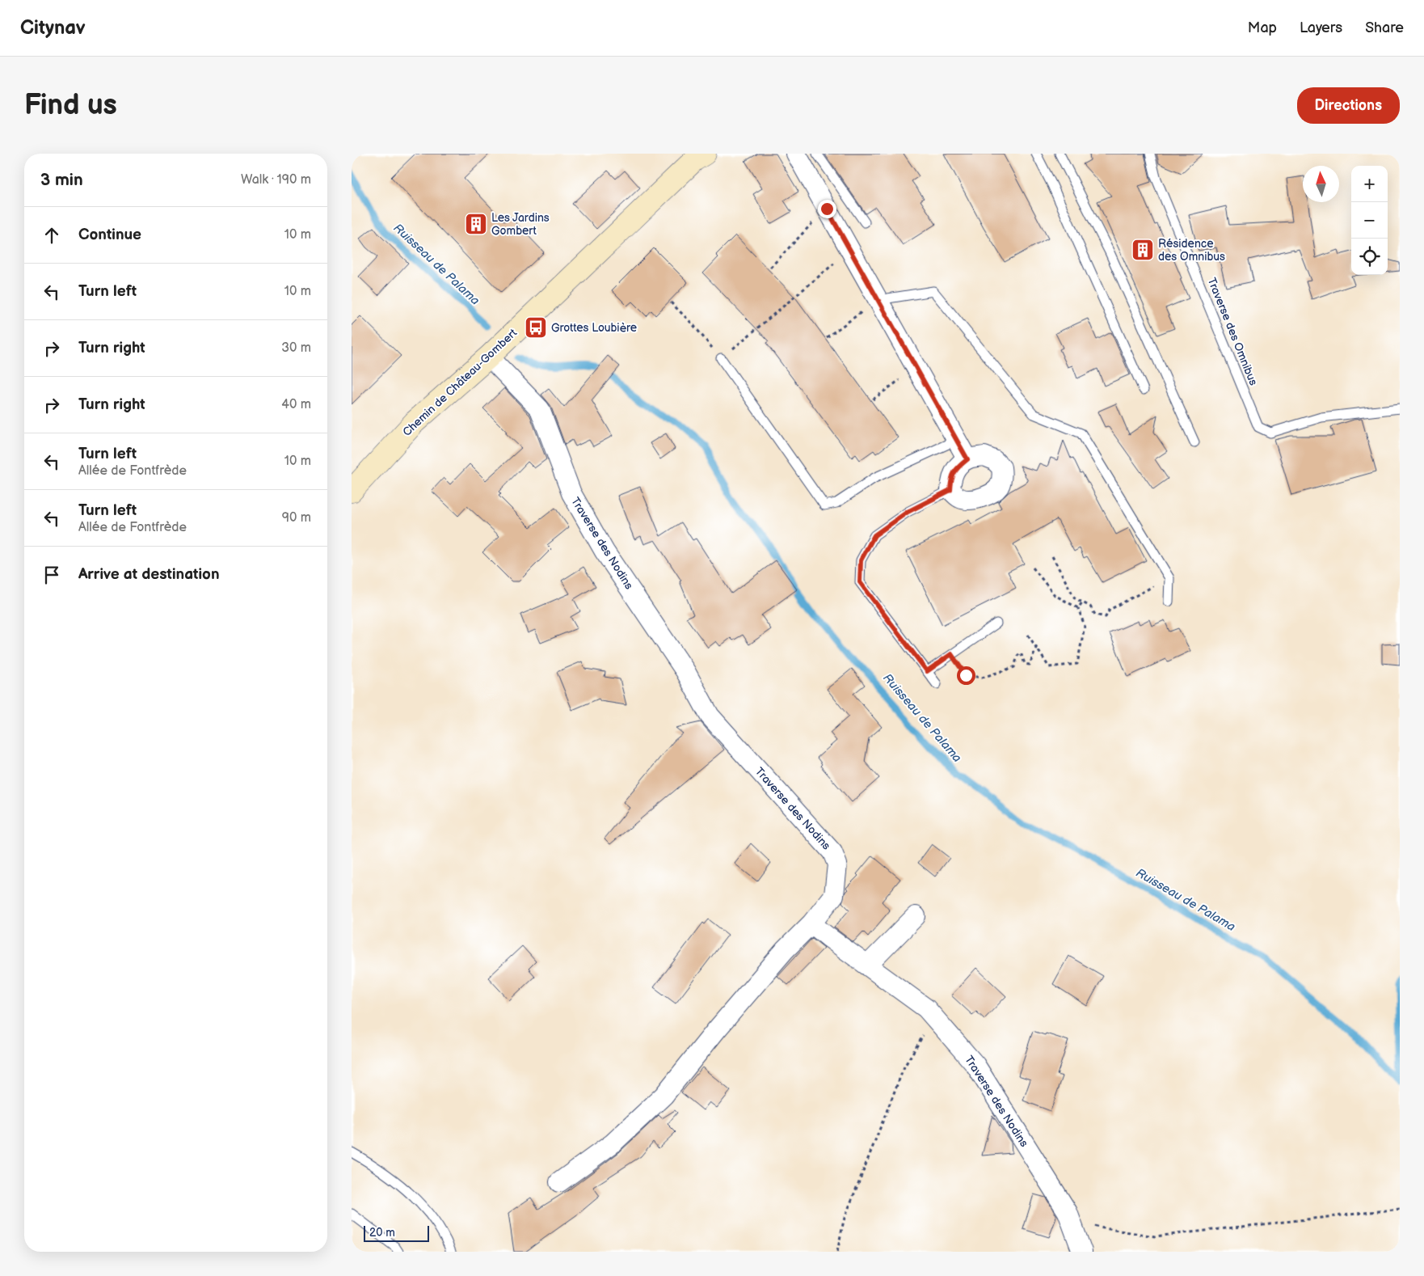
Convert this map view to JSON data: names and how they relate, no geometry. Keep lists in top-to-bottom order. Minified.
{"streets":{"street":["Chemin de Château-Gombert","Traverse des Nodins"],"lane":["Traverse des Omnibus"]},"crossings":[["Chemin de Château-Gombert","Traverse des Nodins"]],"water":["Ruisseau de Palama"],"places":{"building":["Les Jardins Gombert","Résidence des Omnibus"],"bus stop":["Grottes Loubière"]},"scale_bar":"20 m","north":"top","page":{"header":"Citynav","nav":["Map","Layers","Share"],"buttons":"Directions","title":"Find us","heading":["3 min","Walk · 190 m"],"map_buttons":["+","−"],"list":[["Continue","10 m"],["Turn left","10 m"],["Turn right","30 m"],["Turn right","40 m"],["Turn left","Allée de Fontfrède","10 m"],["Turn left","Allée de Fontfrède","90 m"],"Arrive at destination"],"scale":"20 m"}}
